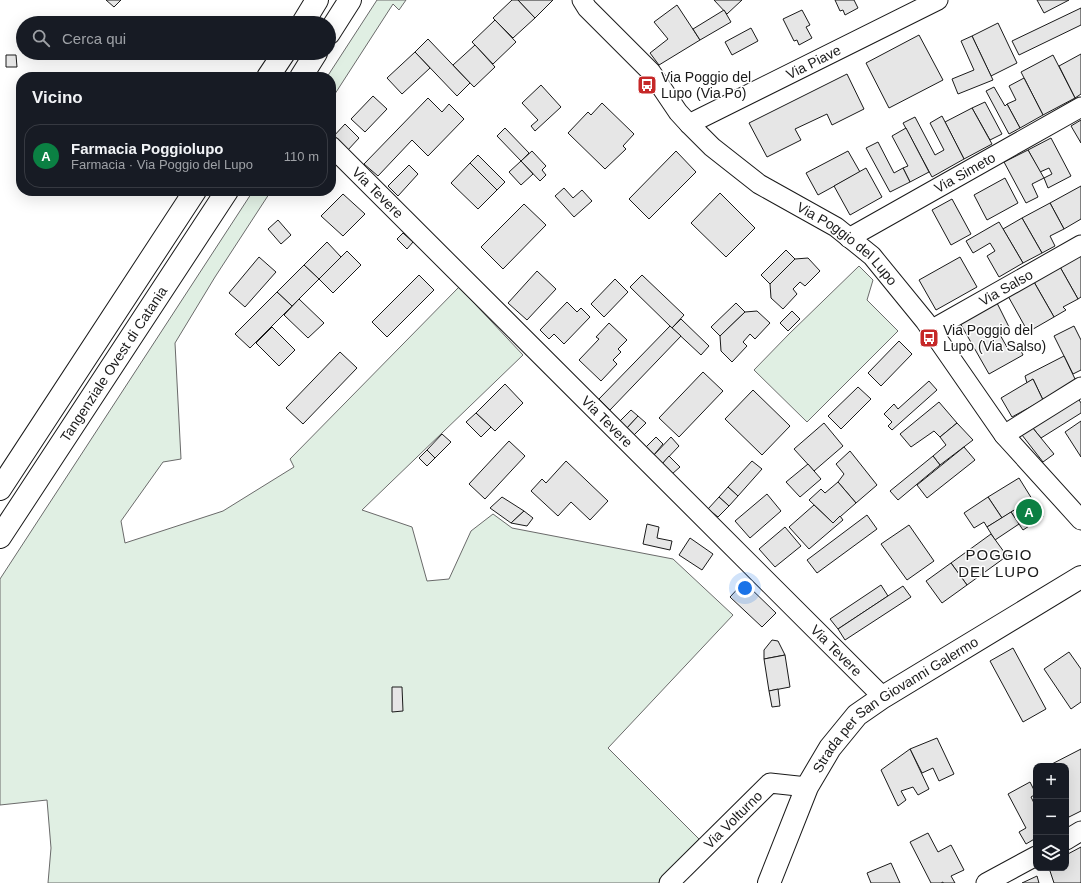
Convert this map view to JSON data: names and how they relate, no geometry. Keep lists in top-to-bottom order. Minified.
{"streets":{"main road":["Tangenziale Ovest di Catania","Strada per San Giovanni Galermo"],"street":["Via Piave","Via Simeto","Via Tevere","Via Poggio del Lupo","Via Salso","Via Volturno"]},"crossings":[["Via Piave","Via Poggio del Lupo"],["Via Simeto","Via Poggio del Lupo"],["Via Tevere","Strada per San Giovanni Galermo"],["Via Poggio del Lupo","Via Salso"],["Strada per San Giovanni Galermo","Via Volturno"]],"districts":["POGGIO DEL LUPO"],"places":{"bus stop":["Via Poggio del Lupo (Via Po)","Via Poggio del Lupo (Via Salso)"]},"page":{"search":"Cerca qui","heading":"Vicino","list":[{"mark":"A","name":"Farmacia Poggiolupo","note":"Farmacia · Via Poggio del Lupo","value":"110 m"}],"pins":"A","map_buttons":["+","−"]}}
